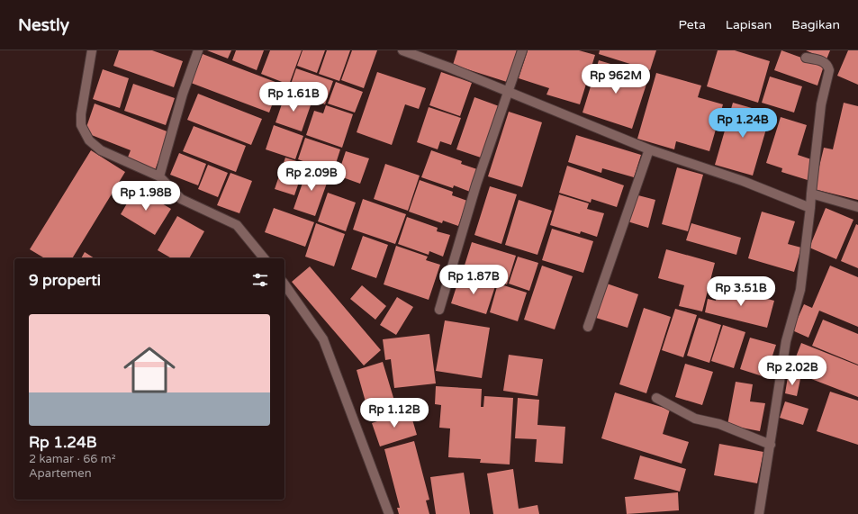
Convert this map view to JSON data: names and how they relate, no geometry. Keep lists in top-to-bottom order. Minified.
{"page":{"header":"Nestly","nav":["Peta","Lapisan","Bagikan"],"price":["Rp 962M","Rp 1.61B","Rp 1.24B","Rp 2.09B","Rp 1.98B","Rp 1.87B","Rp 3.51B","Rp 2.02B","Rp 1.12B"],"heading":"9 properti","list":[{"name":"Rp 1.24B","note":"2 kamar · 66 m² · Apartemen"}]}}
